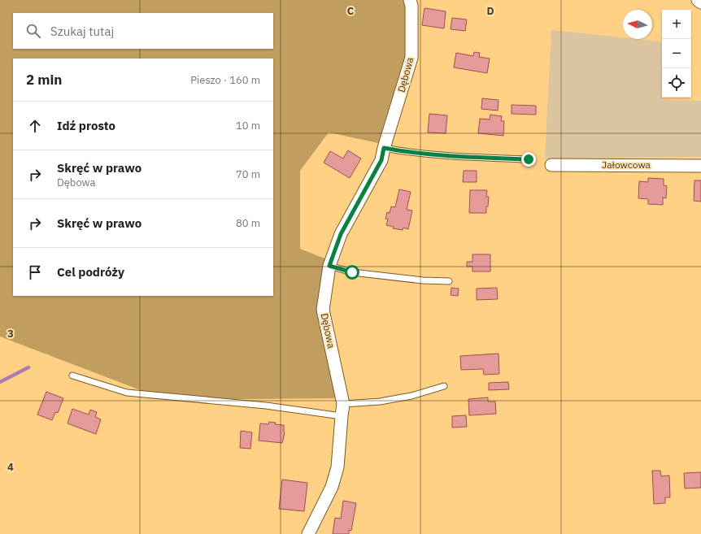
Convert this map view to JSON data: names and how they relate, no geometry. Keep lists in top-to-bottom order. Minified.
{"streets":{"street":["Dębowa","Jałowcowa"]},"north":"left","page":{"map_buttons":["+","−"],"search":"Szukaj tutaj","heading":["2 min","Pieszo · 160 m"],"list":[["Idź prosto","10 m"],["Skręć w prawo","Dębowa","70 m"],["Skręć w prawo","80 m"],"Cel podróży"]},"grid":{"columns":["C","D"],"rows":["3","4"]}}
